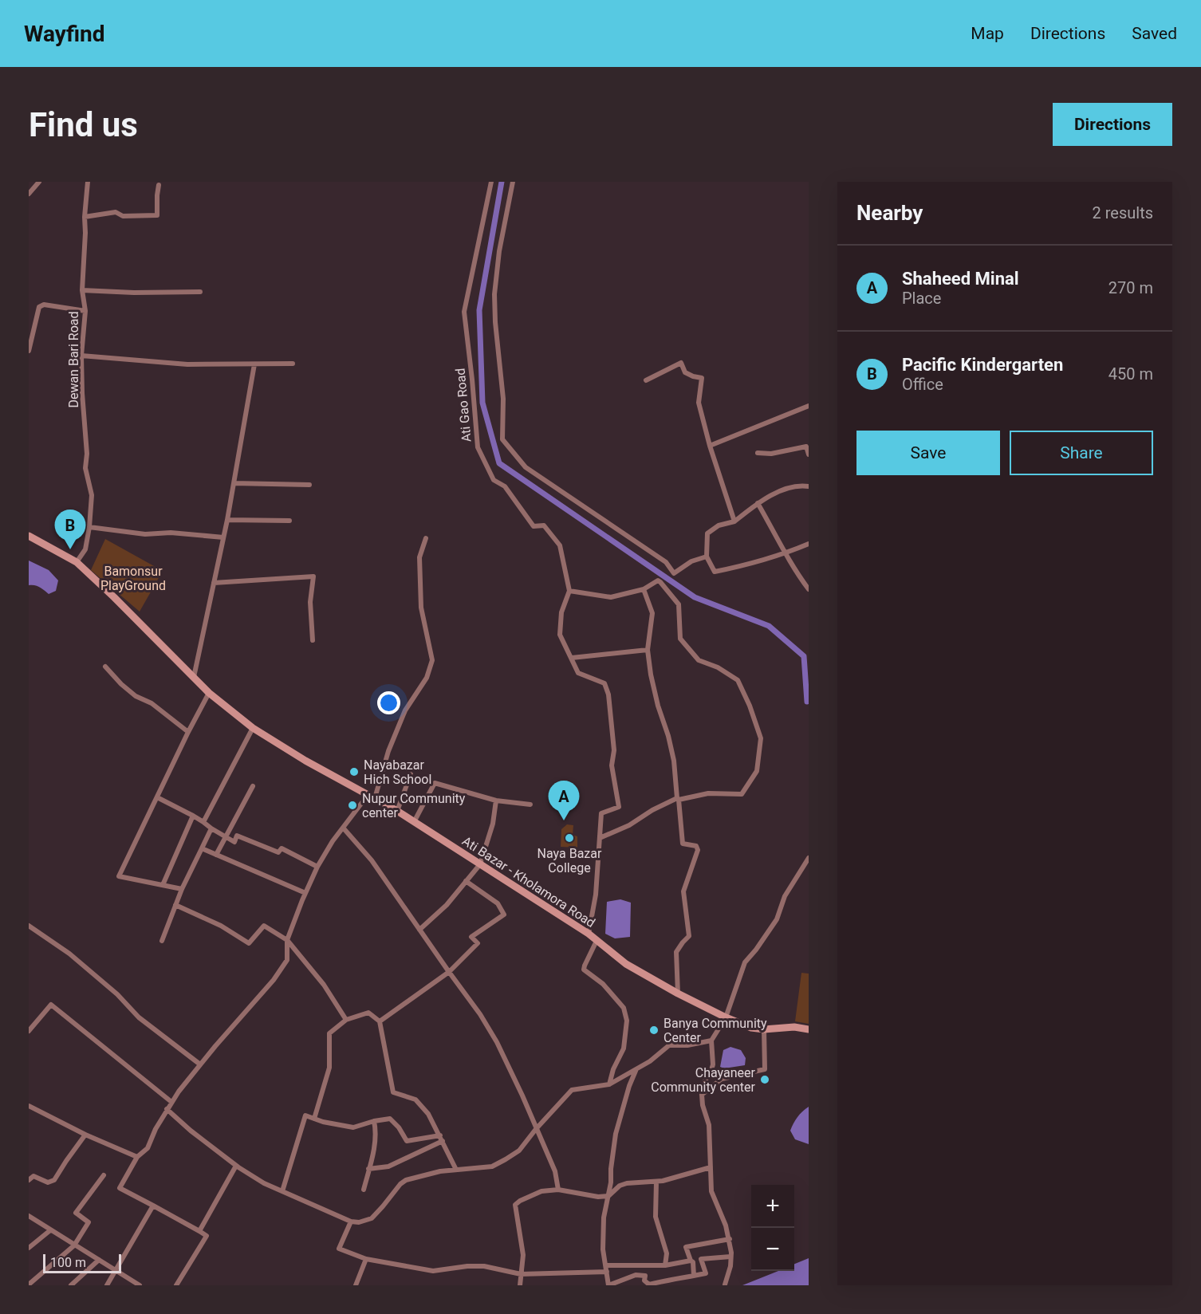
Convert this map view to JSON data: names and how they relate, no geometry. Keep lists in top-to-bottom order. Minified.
{"streets":{"main road":["Ati Bazar - Kholamora Road"],"street":["Dewan Bari Road","Ati Gao Road"]},"crossings":[["Dewan Bari Road","Ati Bazar - Kholamora Road"]],"parks":["Bamonsur PlayGround"],"places":["Nayabazar Hich School","Nupur Community center","Naya Bazar College","Banya Community Center","Chayaneer Community center"],"scale_bar":"100 m","page":{"header":"Wayfind","nav":["Map","Directions","Saved"],"buttons":["Directions",["Save","Share"]],"title":"Find us","heading":["Nearby","2 results"],"list":[{"mark":"A","name":"Shaheed Minal","note":"Place","value":"270 m"},{"mark":"B","name":"Pacific Kindergarten","note":"Office","value":"450 m"}],"pins":["B","A"],"map_buttons":["+","−"],"scale":"100 m"}}
